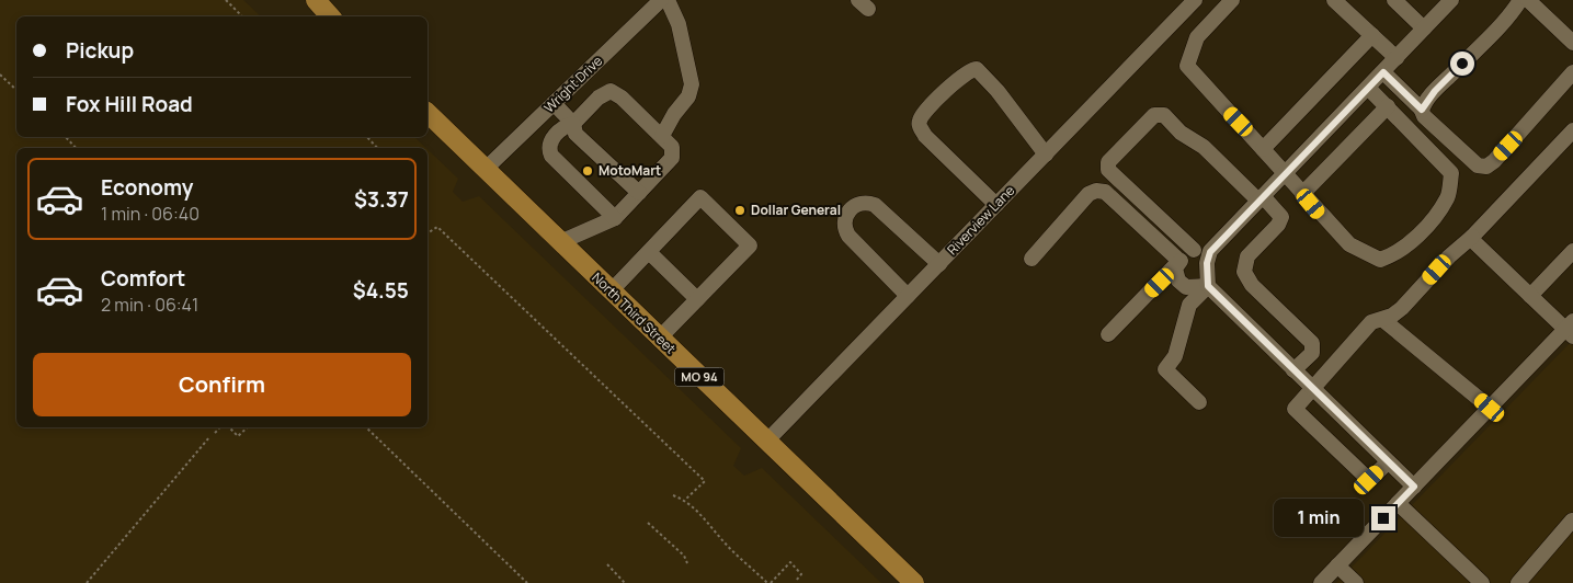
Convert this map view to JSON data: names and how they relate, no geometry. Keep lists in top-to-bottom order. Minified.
{"streets":{"main road":["North Third Street","MO 94"],"street":["Wright Drive","Riverview Lane"]},"crossings":[["Wright Drive","North Third Street"],["Riverview Lane","North Third Street"]],"places":["MotoMart","Dollar General"],"page":{"banner":["Pickup","Fox Hill Road"],"list":[{"name":"Economy","note":"1 min · 06:40","value":"$3.37"},{"name":"Comfort","note":"2 min · 06:41","value":"$4.55"}],"buttons":"Confirm","bubble":"1 min"}}
